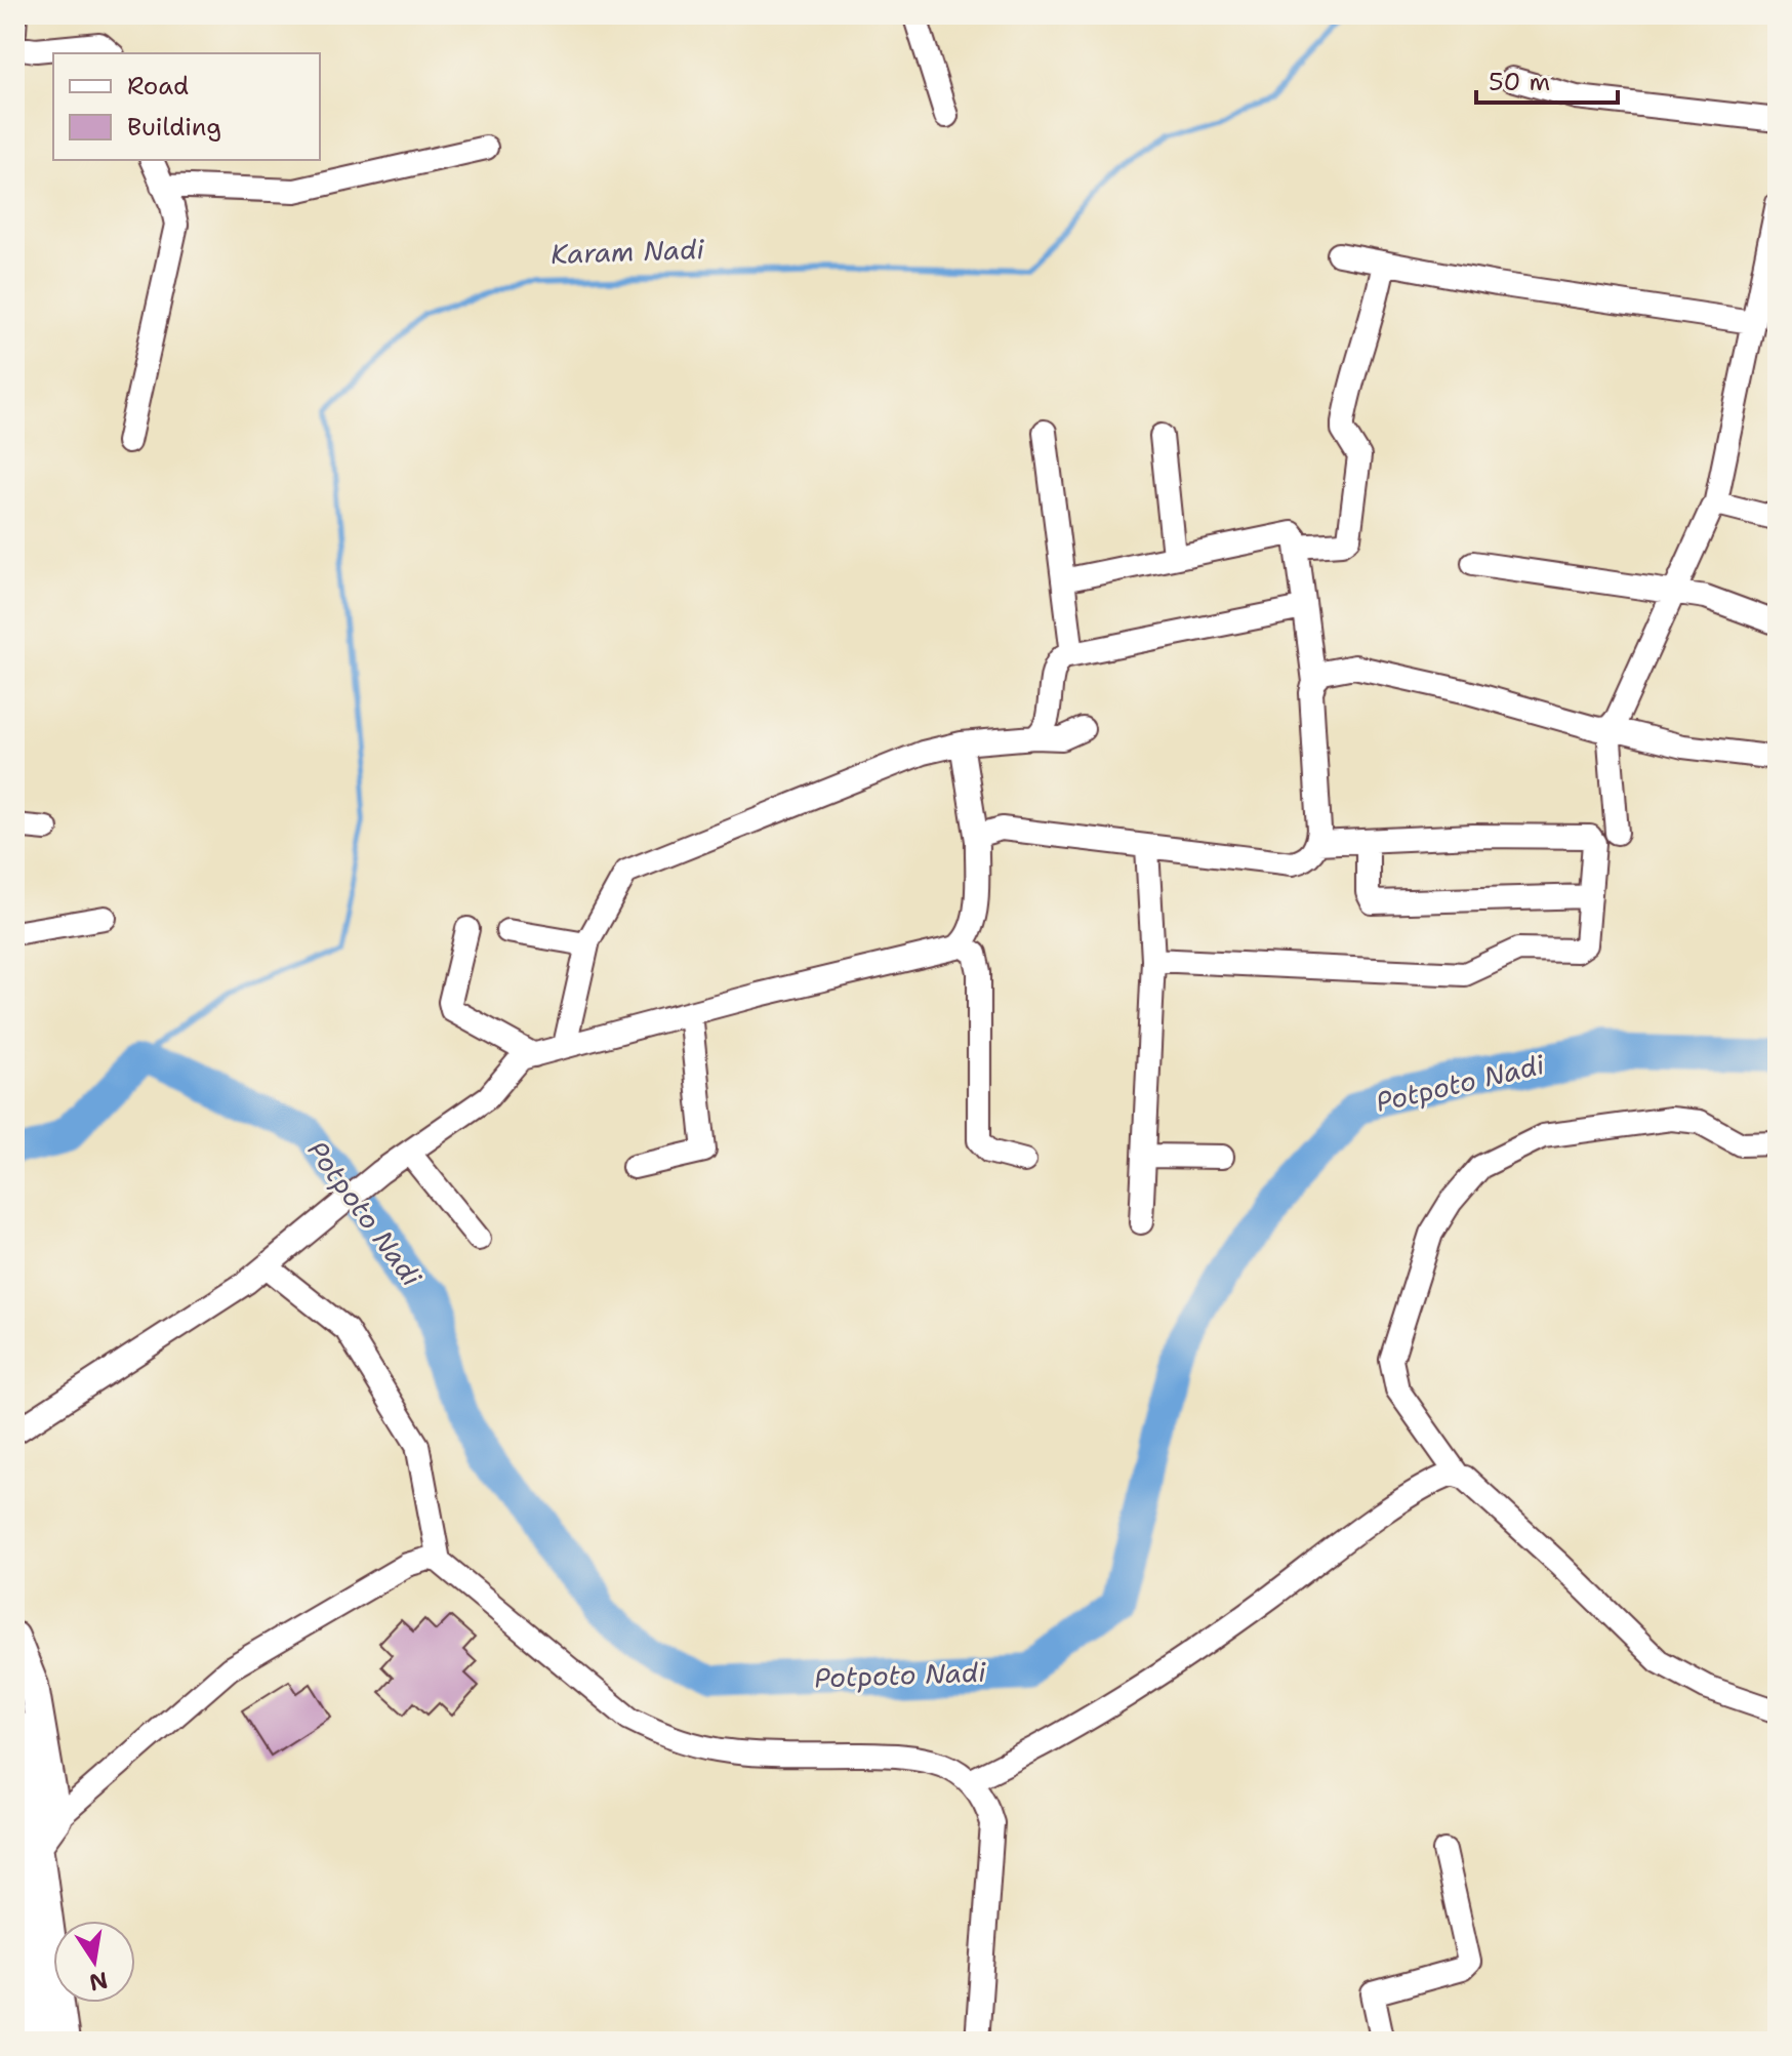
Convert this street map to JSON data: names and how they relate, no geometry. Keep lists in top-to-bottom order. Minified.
{"water":["Karam Nadi","Potpoto Nadi"],"legend":["Road","Building"],"scale_bar":"50 m","north":"bottom"}
